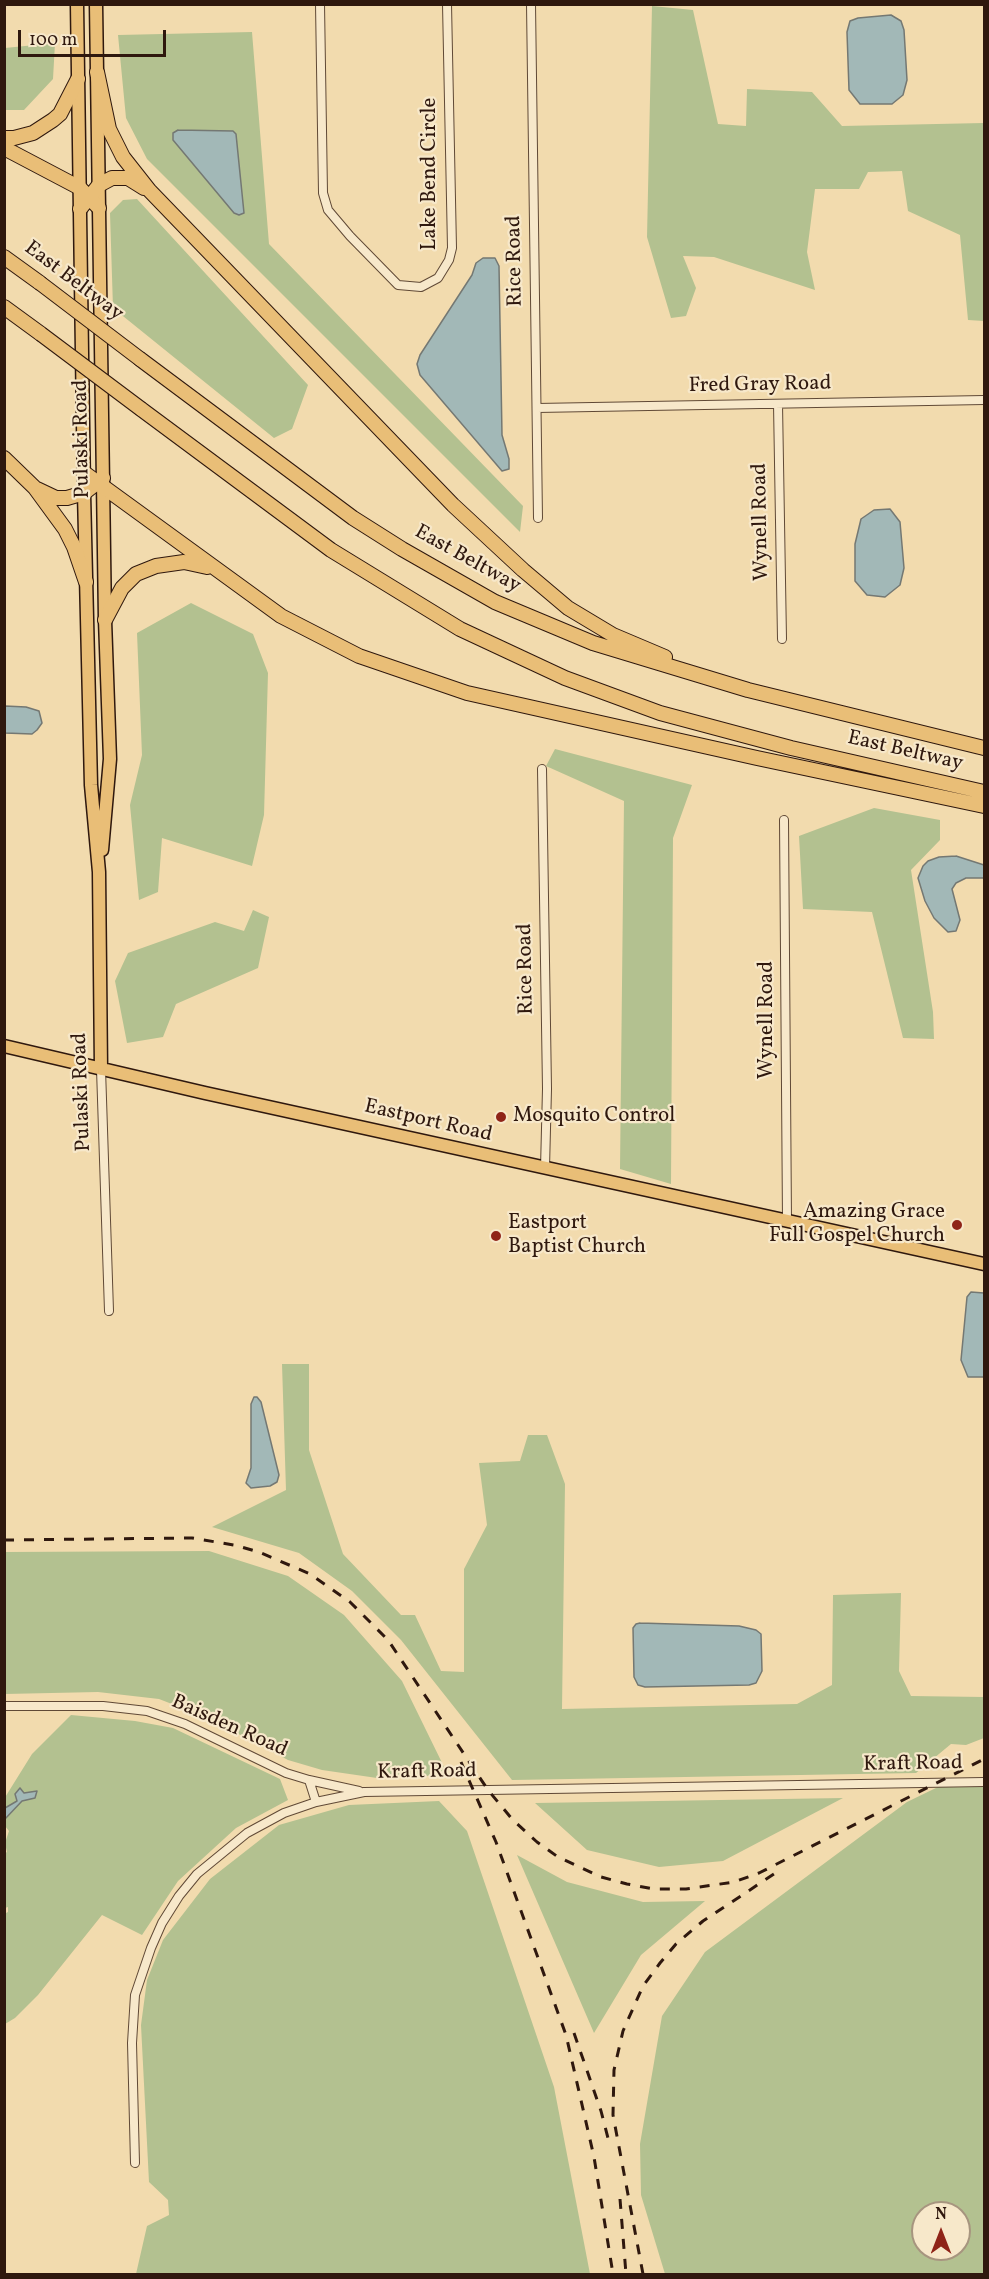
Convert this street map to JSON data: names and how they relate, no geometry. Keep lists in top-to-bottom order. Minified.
{"streets":{"highway":["East Beltway"],"main road":["Pulaski Road","Eastport Road"],"street":["Lake Bend Circle","Rice Road","Fred Gray Road","Wynell Road","Baisden Road","Kraft Road"]},"crossings":[["Rice Road","Fred Gray Road"],["Rice Road","Eastport Road"],["Fred Gray Road","Wynell Road"],["Pulaski Road","Eastport Road"],["Wynell Road","Eastport Road"],["Baisden Road","Kraft Road"]],"places":["Mosquito Control","Amazing Grace Full Gospel Church","Eastport Baptist Church"],"scale_bar":"100 m","north":"top"}
